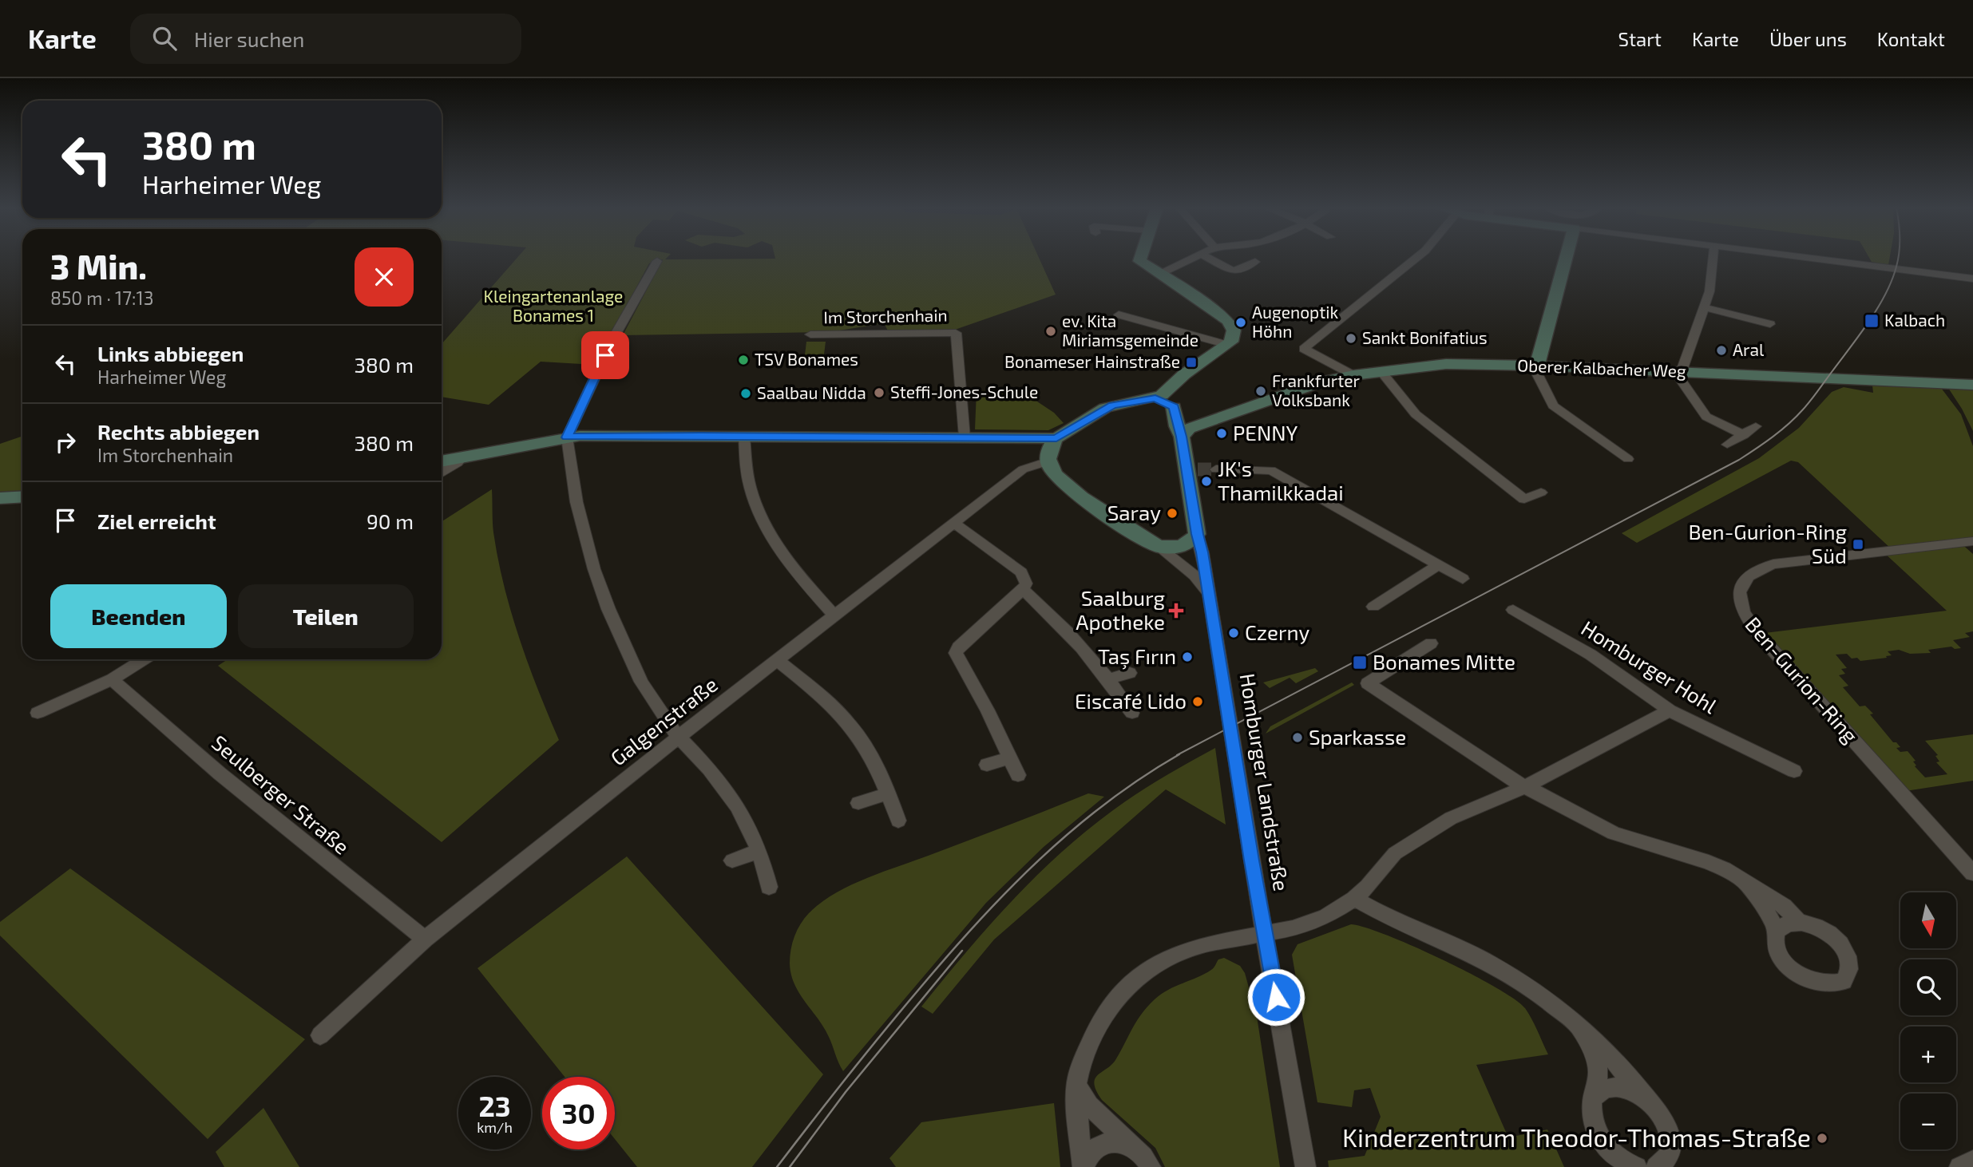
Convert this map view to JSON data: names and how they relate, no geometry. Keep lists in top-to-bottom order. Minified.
{"streets":{"street":["Im Storchenhain","Oberer Kalbacher Weg","Homburger Hohl","Ben-Gurion-Ring","Galgenstraße","Homburger Landstraße","Seulberger Straße"]},"crossings":[["Oberer Kalbacher Weg","Homburger Landstraße"],["Galgenstraße","Seulberger Straße"]],"parks":["Kleingartenanlage Bonames 1"],"places":{"transit":["Kalbach","Bonameser Hainstraße","Ben-Gurion-Ring Süd","Bonames Mitte"],"other":["Augenoptik Höhn","ev. Kita Miriamsgemeinde","Sankt Bonifatius","Aral","TSV Bonames","Frankfurter Volksbank","Steffi-Jones-Schule","Saalbau Nidda","PENNY","JK's Thamilkkadai","Saray","Czerny","Taş Fırın","Eiscafé Lido","Sparkasse","Kinderzentrum Theodor-Thomas-Straße"],"health":["Saalburg Apotheke"]},"north":"bottom","page":{"header":"Karte","search":"Hier suchen","nav":["Start","Karte","Über uns","Kontakt"],"turn":["380 m","Harheimer Weg"],"heading":["3 Min.","850 m · 17:13"],"list":[{"name":"Links abbiegen","note":"Harheimer Weg","value":"380 m"},{"name":"Rechts abbiegen","note":"Im Storchenhain","value":"380 m"},{"name":"Ziel erreicht","value":"90 m"}],"buttons":["Beenden","Teilen"],"map_buttons":["+","−"],"speed":"23 km/h","limit":"30"}}
